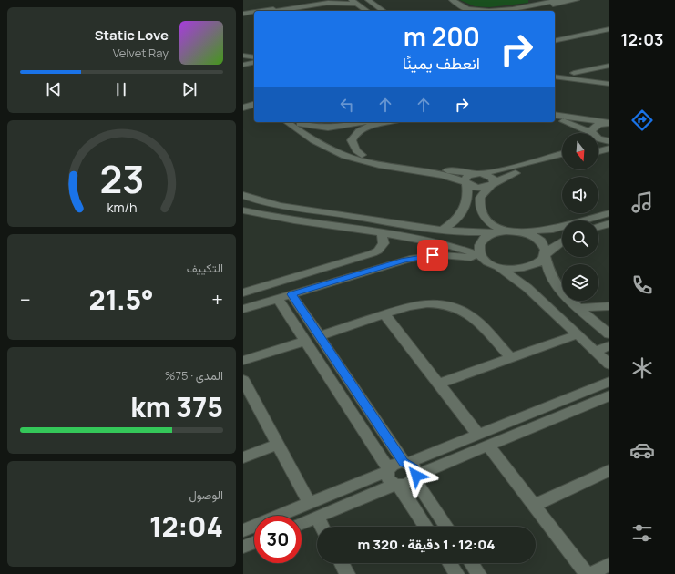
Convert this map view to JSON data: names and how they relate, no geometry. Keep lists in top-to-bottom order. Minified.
{"north":"bottom","page":{"tabs":"12:03","turn":["200 m","انعطف يمينًا"],"song":["Static Love","Velvet Ray"],"tile":["التكييف",["المدى · 75%","375 km"],["الوصول","12:04"]],"heat":["−","21.5°","+"],"limit":"30","trip":"12:04 · 1 دقيقة · 320 m","gauge":["23","km/h"]}}
